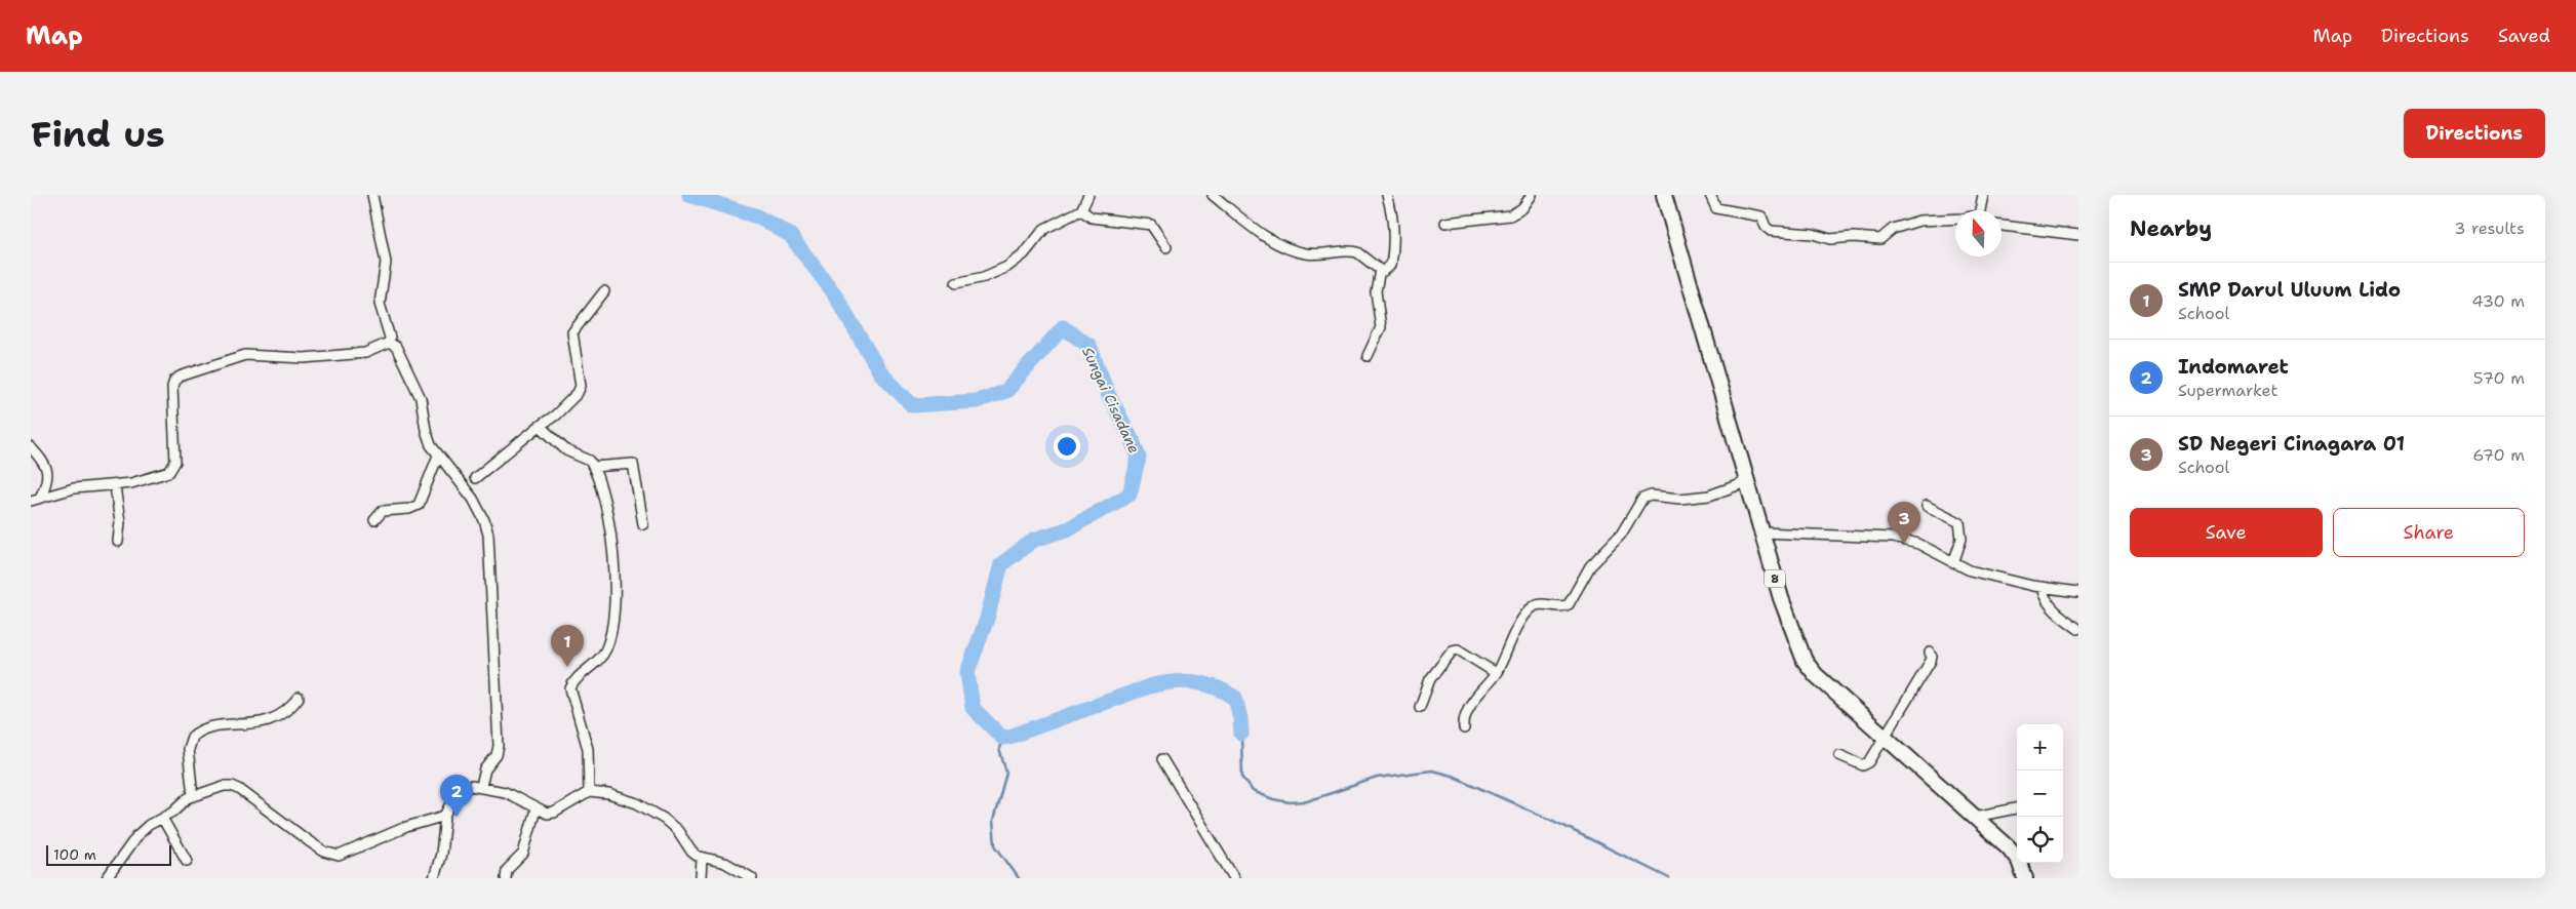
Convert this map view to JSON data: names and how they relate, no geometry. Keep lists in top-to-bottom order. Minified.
{"streets":{"highway":["8"]},"water":["Sungai Cisadane"],"scale_bar":"100 m","north":"top","page":{"header":"Map","nav":["Map","Directions","Saved"],"buttons":["Directions",["Save","Share"]],"title":"Find us","heading":["Nearby","3 results"],"list":[{"mark":"1","name":"SMP Darul Uluum Lido","note":"School","value":"430 m"},{"mark":"2","name":"Indomaret","note":"Supermarket","value":"570 m"},{"mark":"3","name":"SD Negeri Cinagara 01","note":"School","value":"670 m"}],"pins":["3","1","2"],"map_buttons":["+","−"],"scale":"100 m"}}
